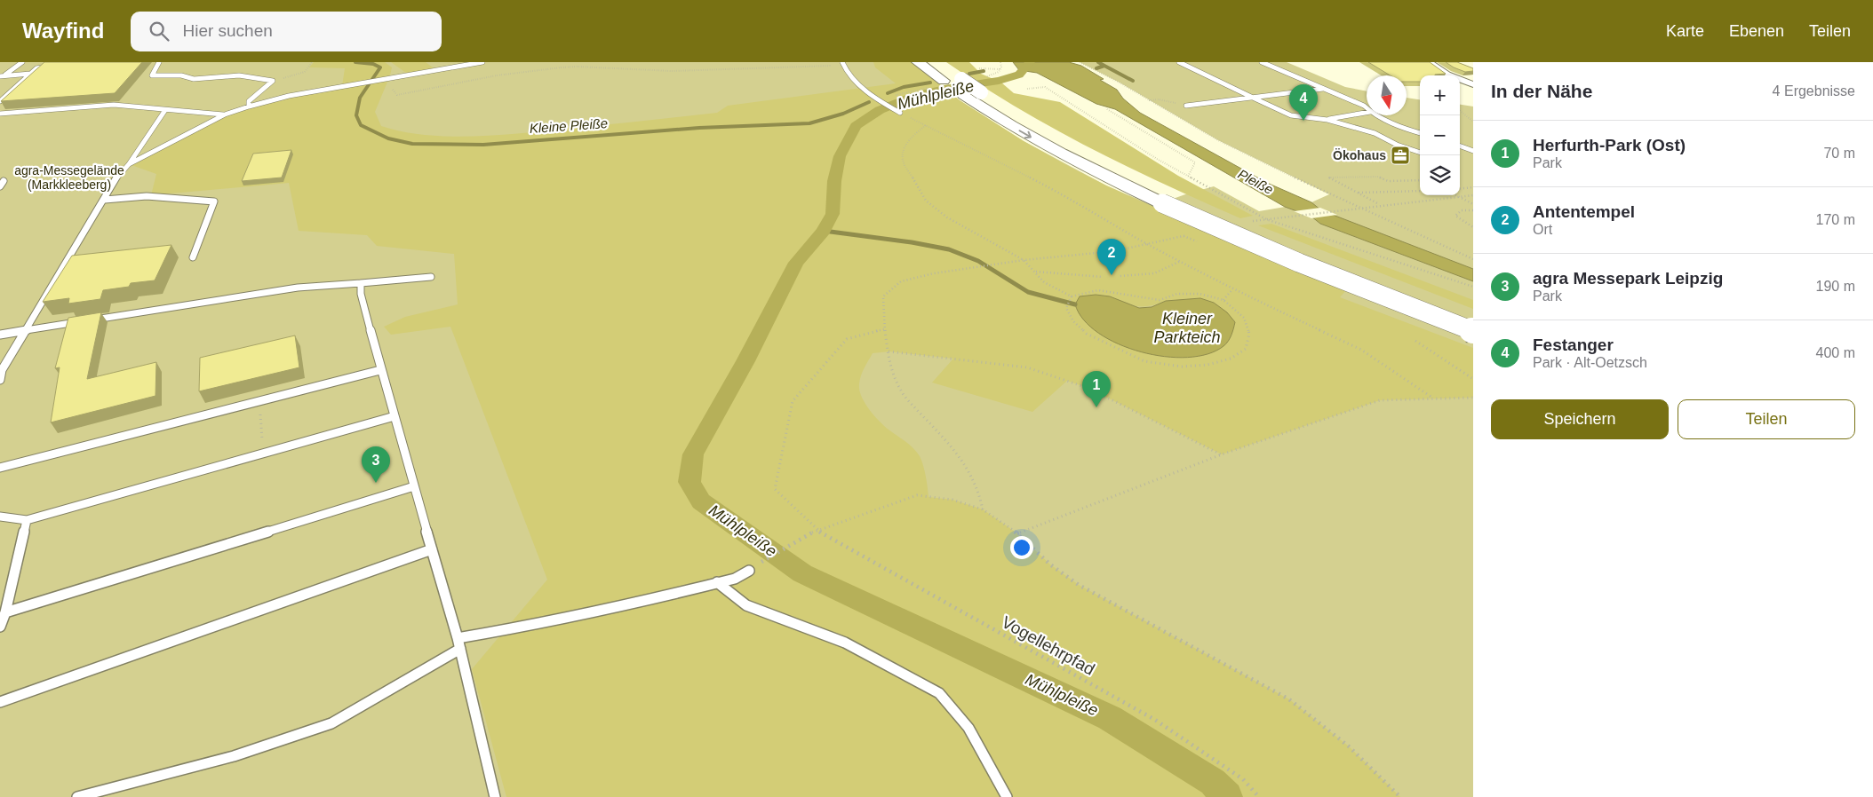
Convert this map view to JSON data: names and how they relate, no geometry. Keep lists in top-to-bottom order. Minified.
{"streets":{"path":["Vogellehrpfad"]},"water":["Mühlpleiße","Kleine Pleiße","Pleiße","Kleiner Parkteich"],"parks":["agra-Messegelände (Markkleeberg)"],"places":{"office":["Ökohaus"]},"north":"bottom","page":{"header":"Wayfind","search":"Hier suchen","nav":["Karte","Ebenen","Teilen"],"heading":["In der Nähe","4 Ergebnisse"],"map_buttons":["+","−"],"pins":["4","2","1","3"],"list":[{"mark":"1","name":"Herfurth-Park (Ost)","note":"Park","value":"70 m"},{"mark":"2","name":"Antentempel","note":"Ort","value":"170 m"},{"mark":"3","name":"agra Messepark Leipzig","note":"Park","value":"190 m"},{"mark":"4","name":"Festanger","note":"Park · Alt-Oetzsch","value":"400 m"}],"buttons":["Speichern","Teilen"]}}
